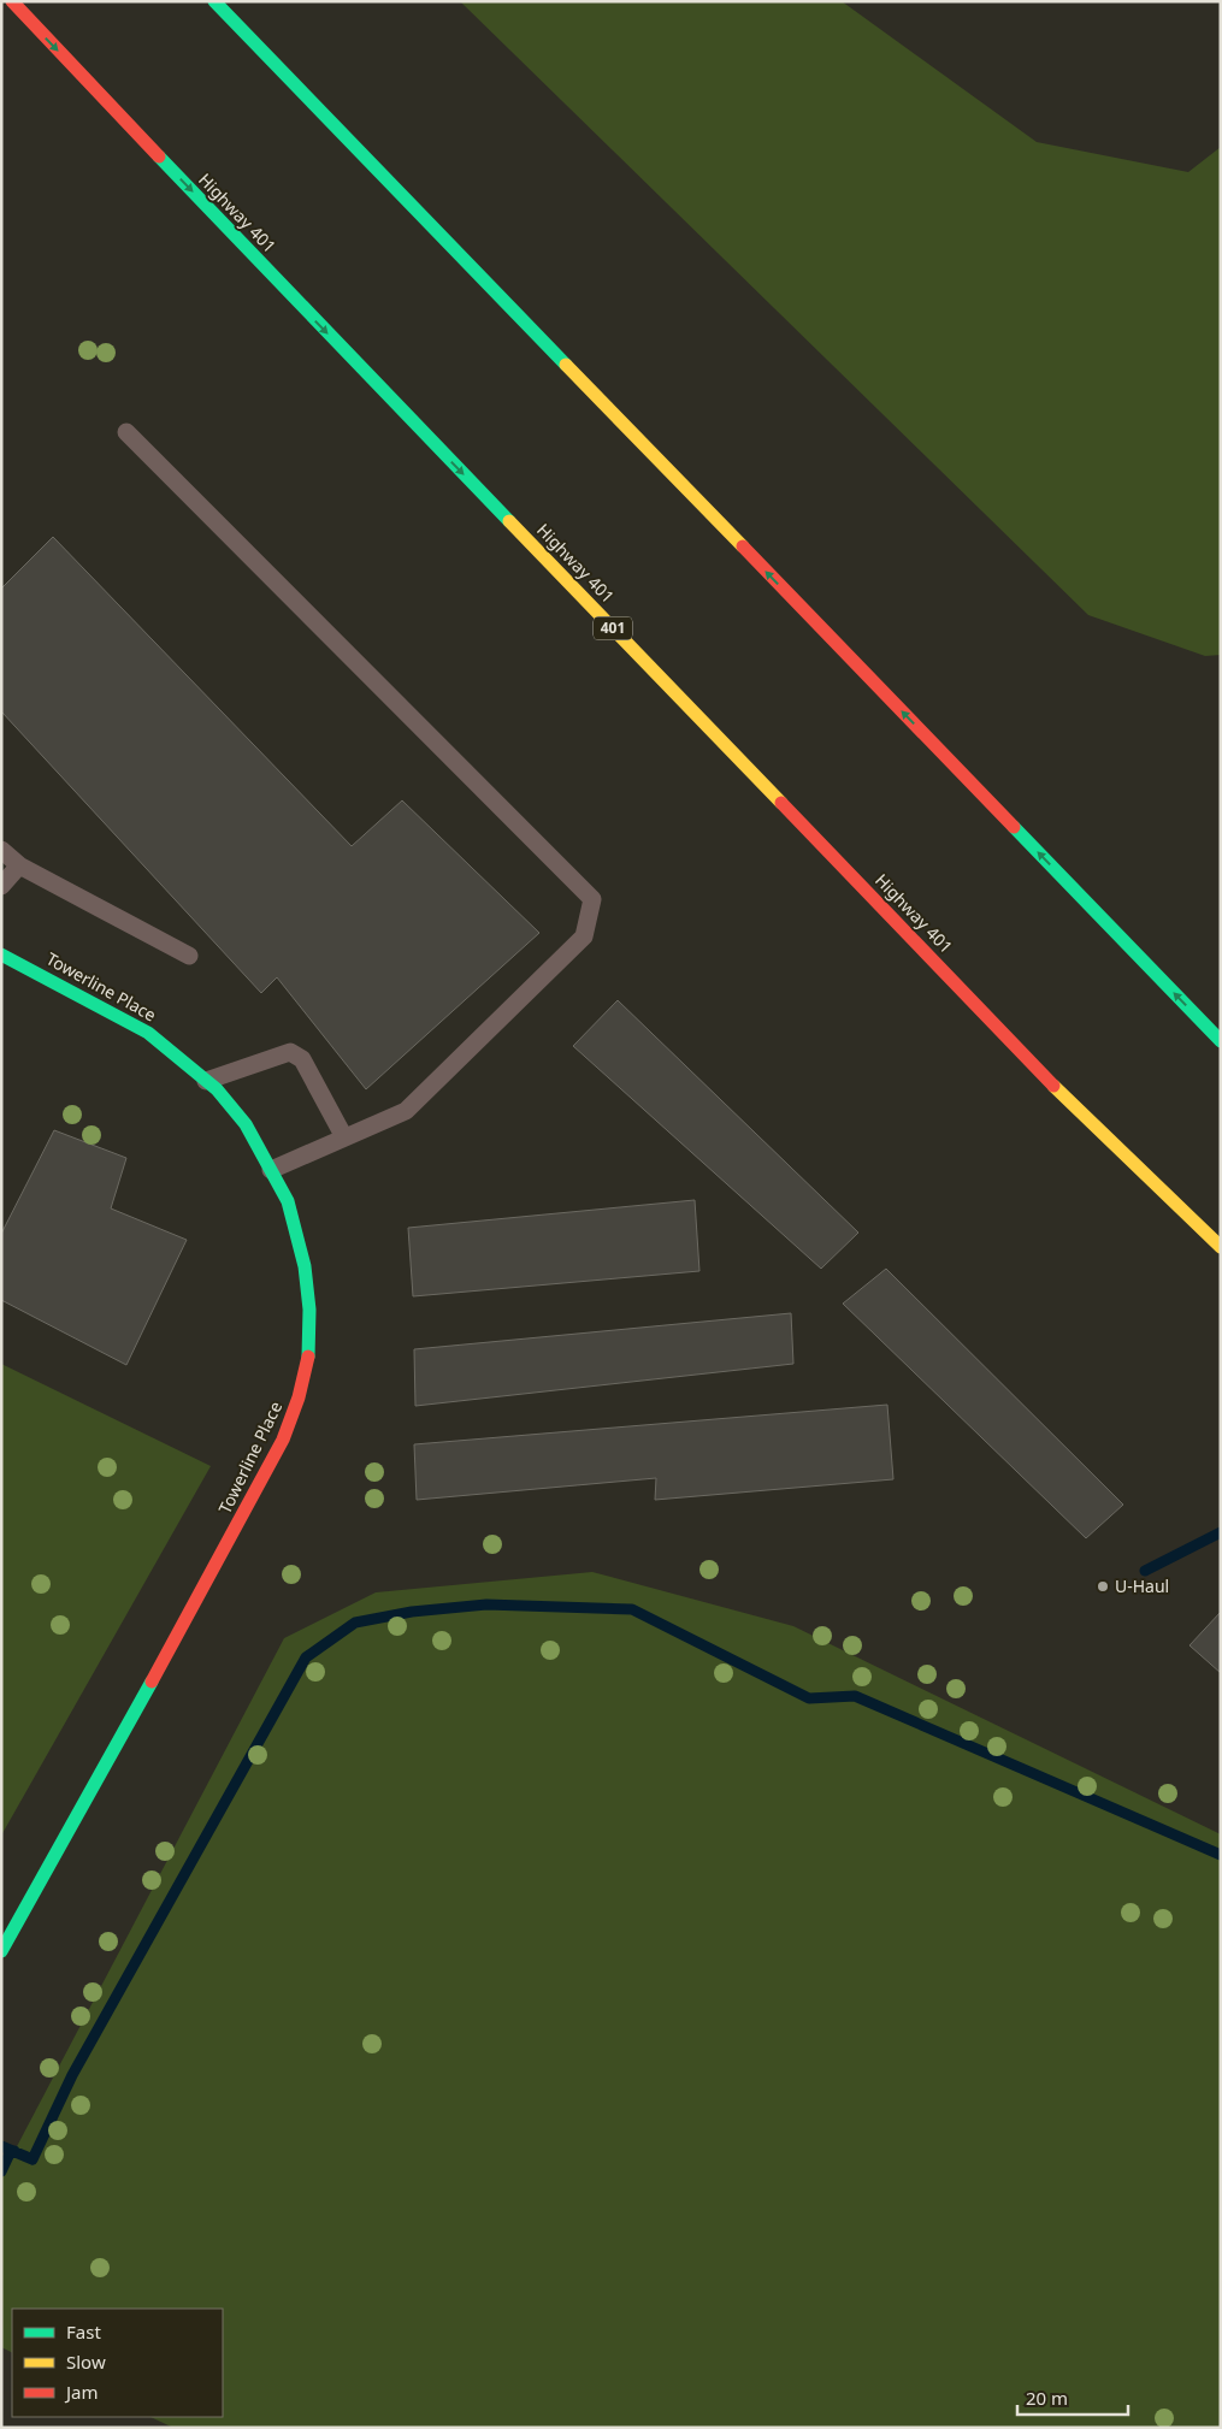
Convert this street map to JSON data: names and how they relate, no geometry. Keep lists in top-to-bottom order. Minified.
{"streets":{"main road":["Highway 401","401","Towerline Place"]},"one_way":["Highway 401"],"places":["U-Haul"],"legend":["Fast","Slow","Jam"],"scale_bar":"20 m"}
